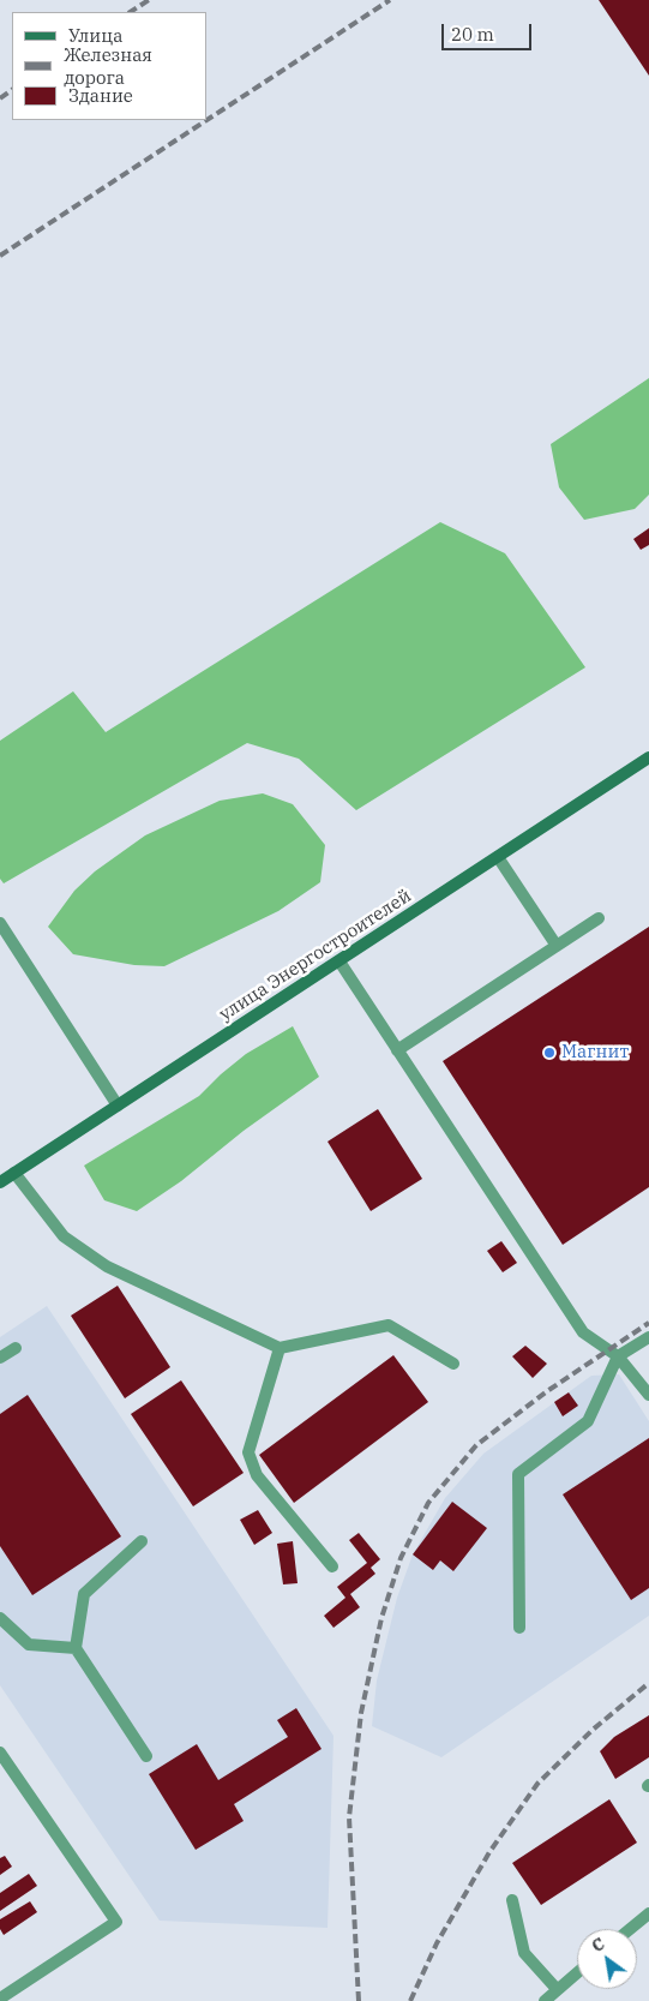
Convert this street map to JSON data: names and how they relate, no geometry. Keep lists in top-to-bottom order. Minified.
{"streets":{"main road":["улица Энергостроителей"]},"places":["Магнит"],"legend":["Улица","Железная дорога","Здание"],"scale_bar":"20 m","north":"top left"}
